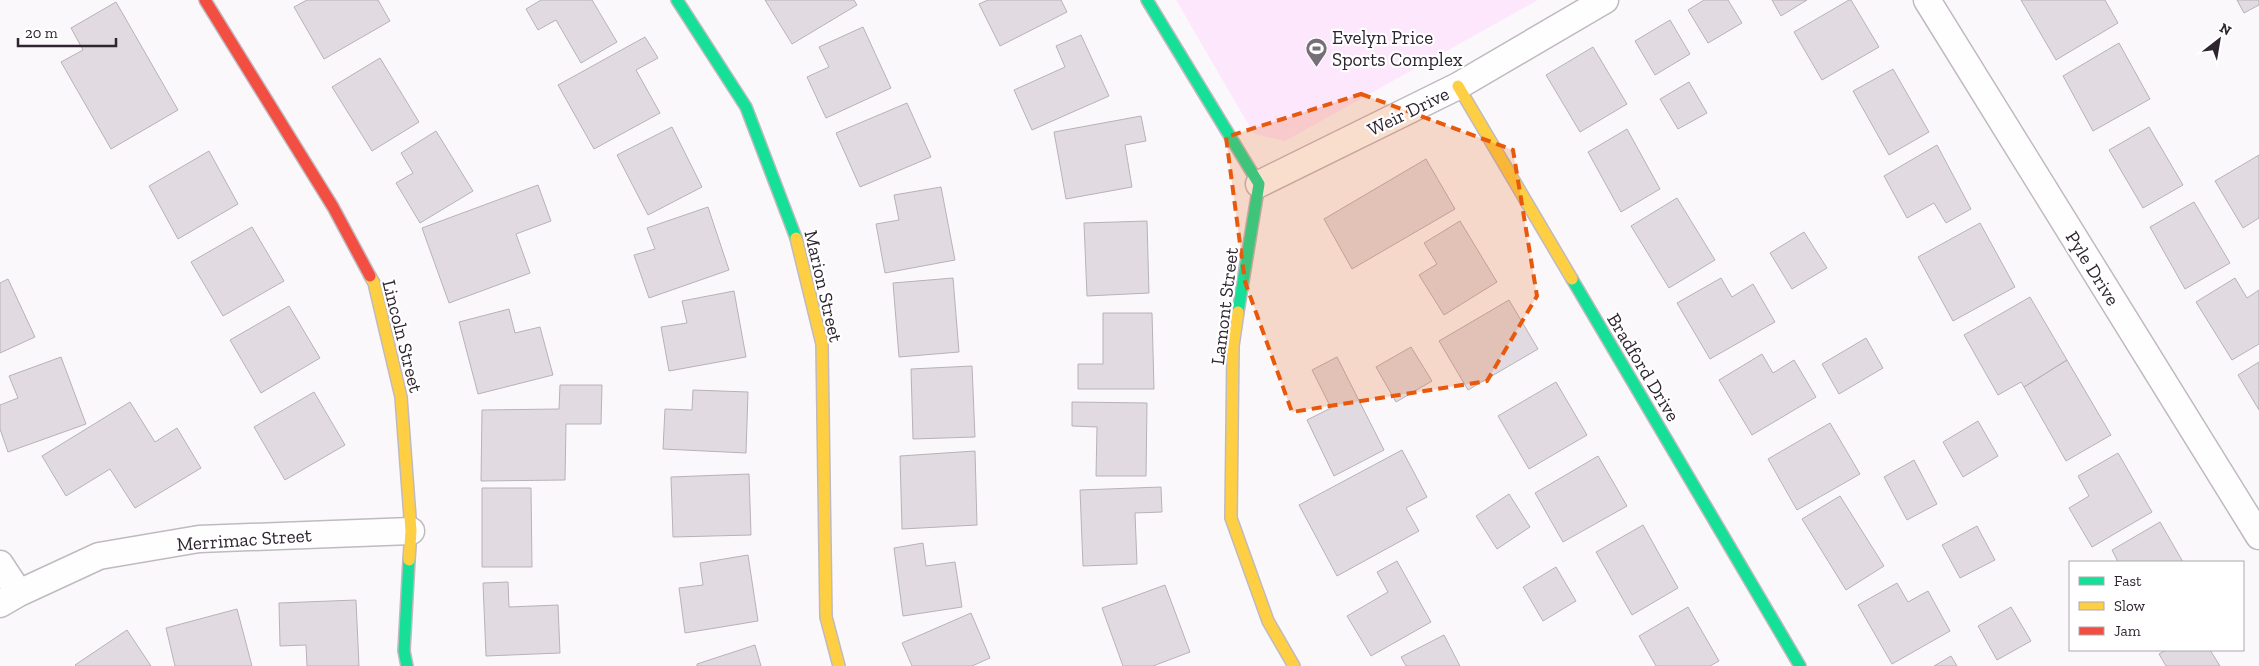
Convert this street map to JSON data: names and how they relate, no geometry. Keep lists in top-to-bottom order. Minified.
{"streets":{"street":["Weir Drive","Pyle Drive","Marion Street","Lamont Street","Lincoln Street","Bradford Drive","Merrimac Street"]},"crossings":[["Weir Drive","Lamont Street"],["Weir Drive","Bradford Drive"],["Lincoln Street","Merrimac Street"]],"places":{"sports":["Evelyn Price Sports Complex"]},"legend":["Fast","Slow","Jam"],"scale_bar":"20 m","north":"top right"}
